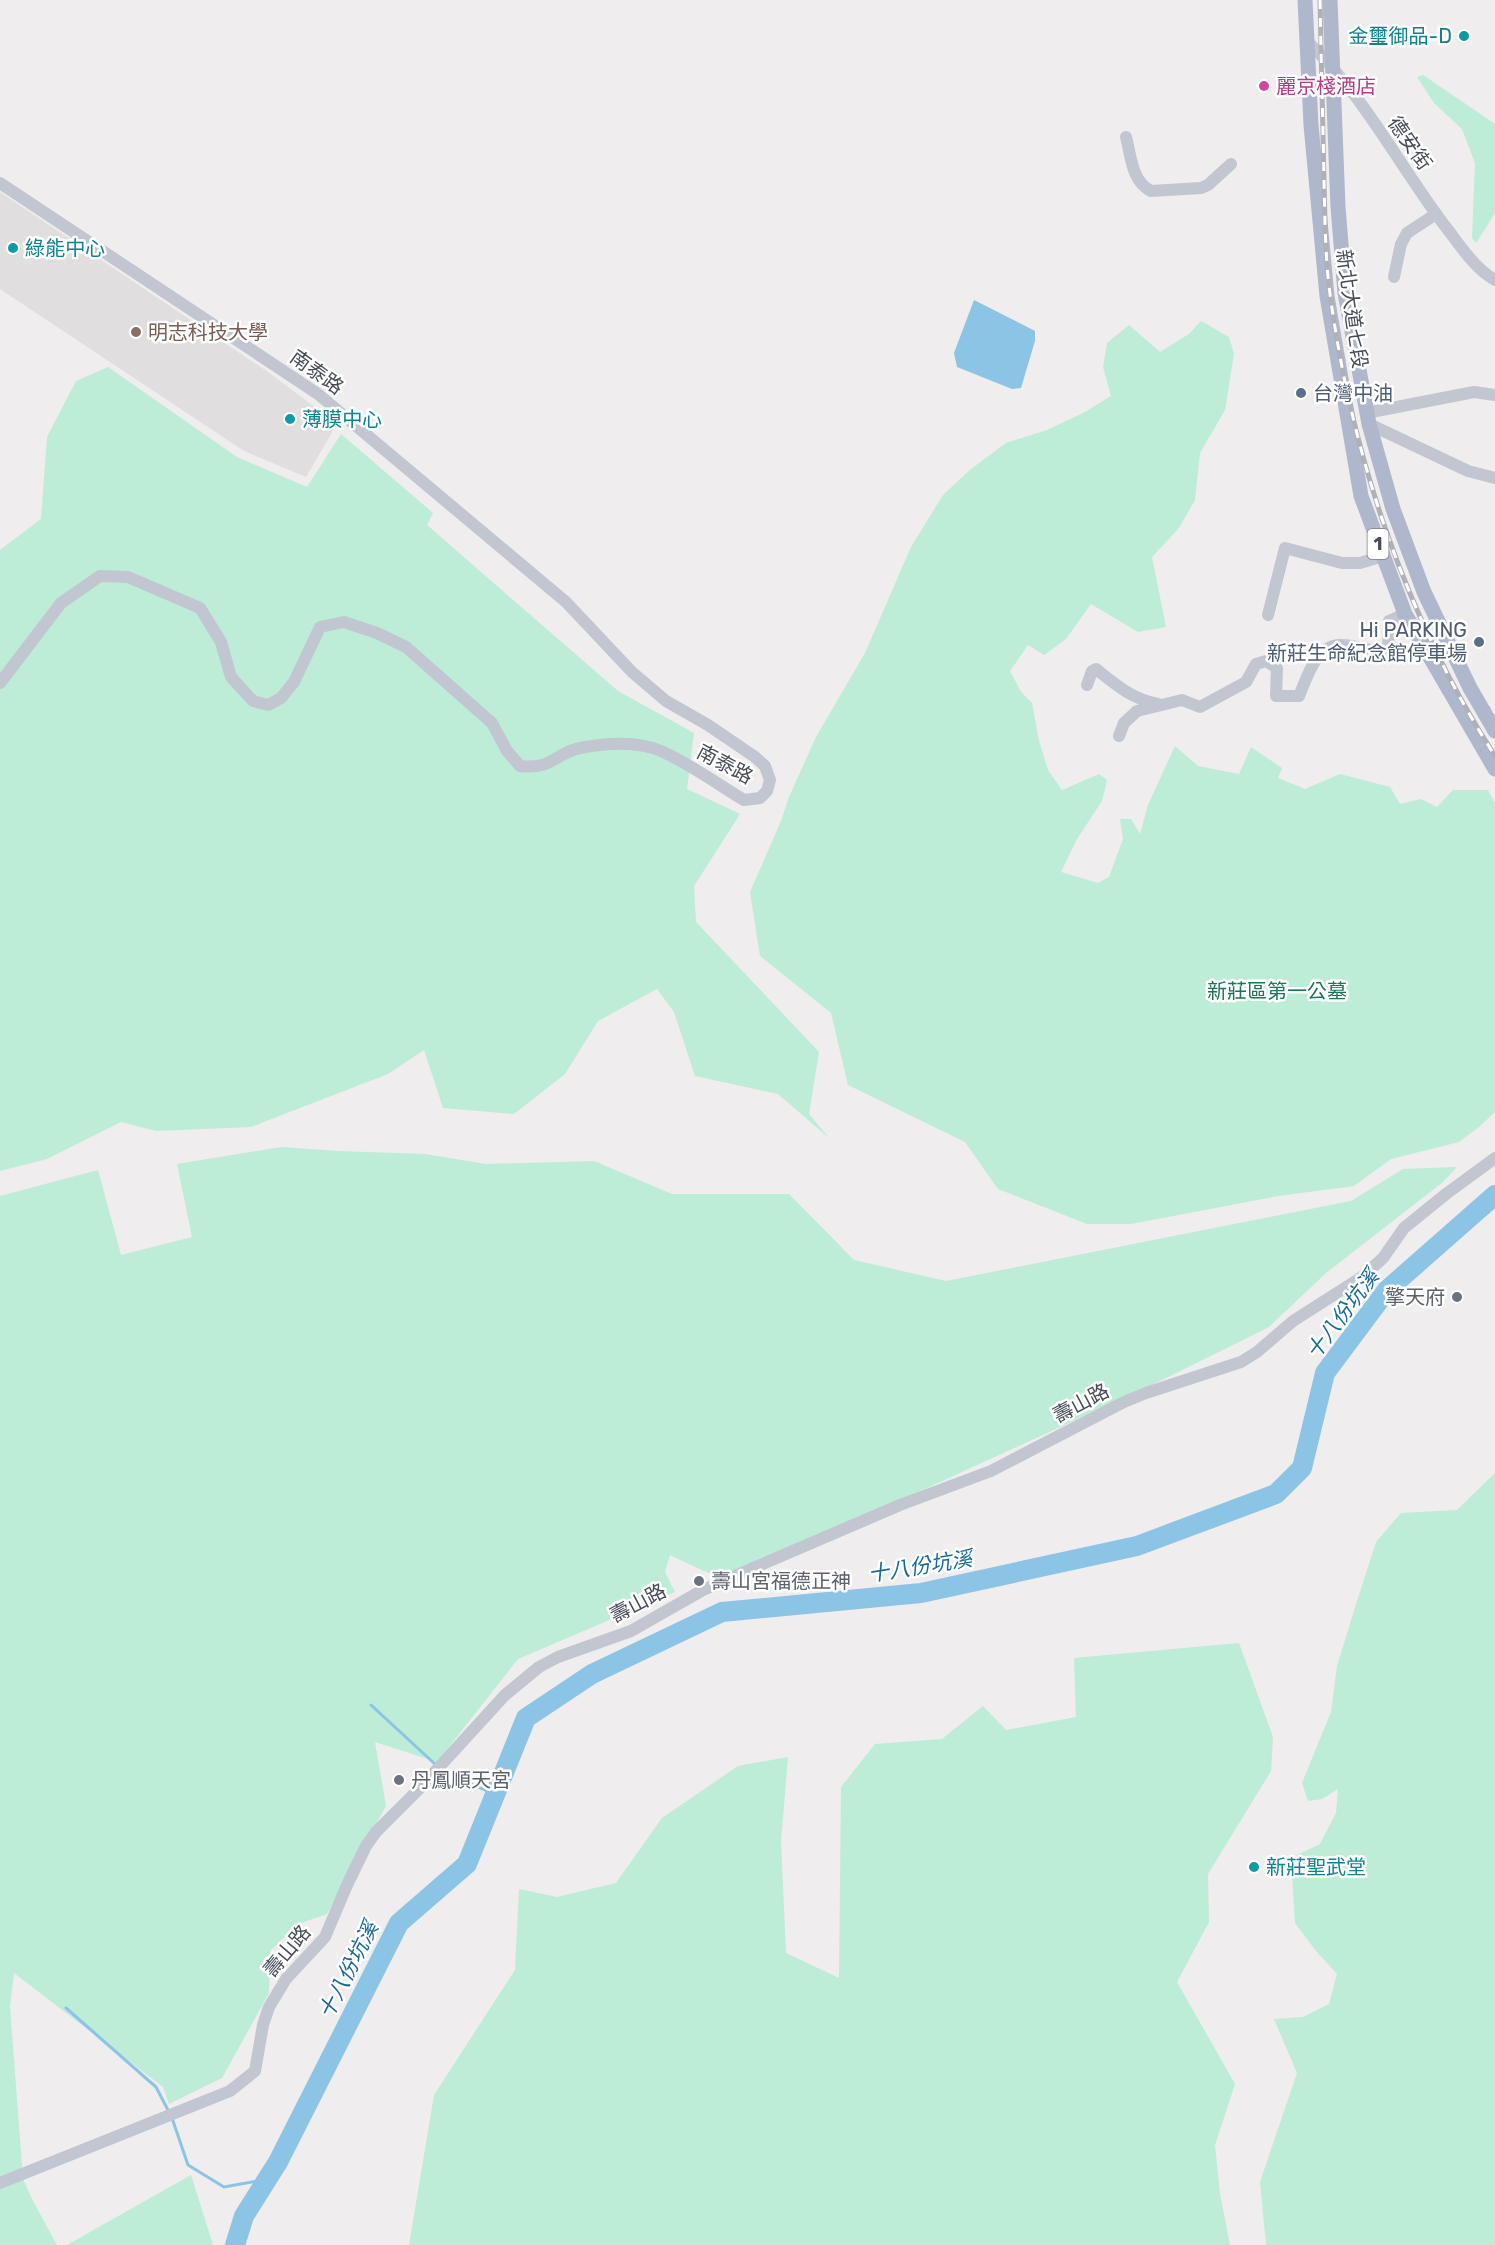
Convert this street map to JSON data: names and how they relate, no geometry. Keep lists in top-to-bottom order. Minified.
{"streets":{"main road":["新北大道七段","1"],"street":["德安街","南泰路","壽山路"]},"crossings":[["德安街","新北大道七段"]],"water":["十八份坑溪"],"parks":["新莊區第一公墓"],"places":["金璽御品-D","麗京棧酒店","綠能中心","明志科技大學","台灣中油","薄膜中心","Hi PARKING 新莊生命紀念館停車場","擎天府","壽山宮福德正神","丹鳳順天宮","新莊聖武堂"]}
